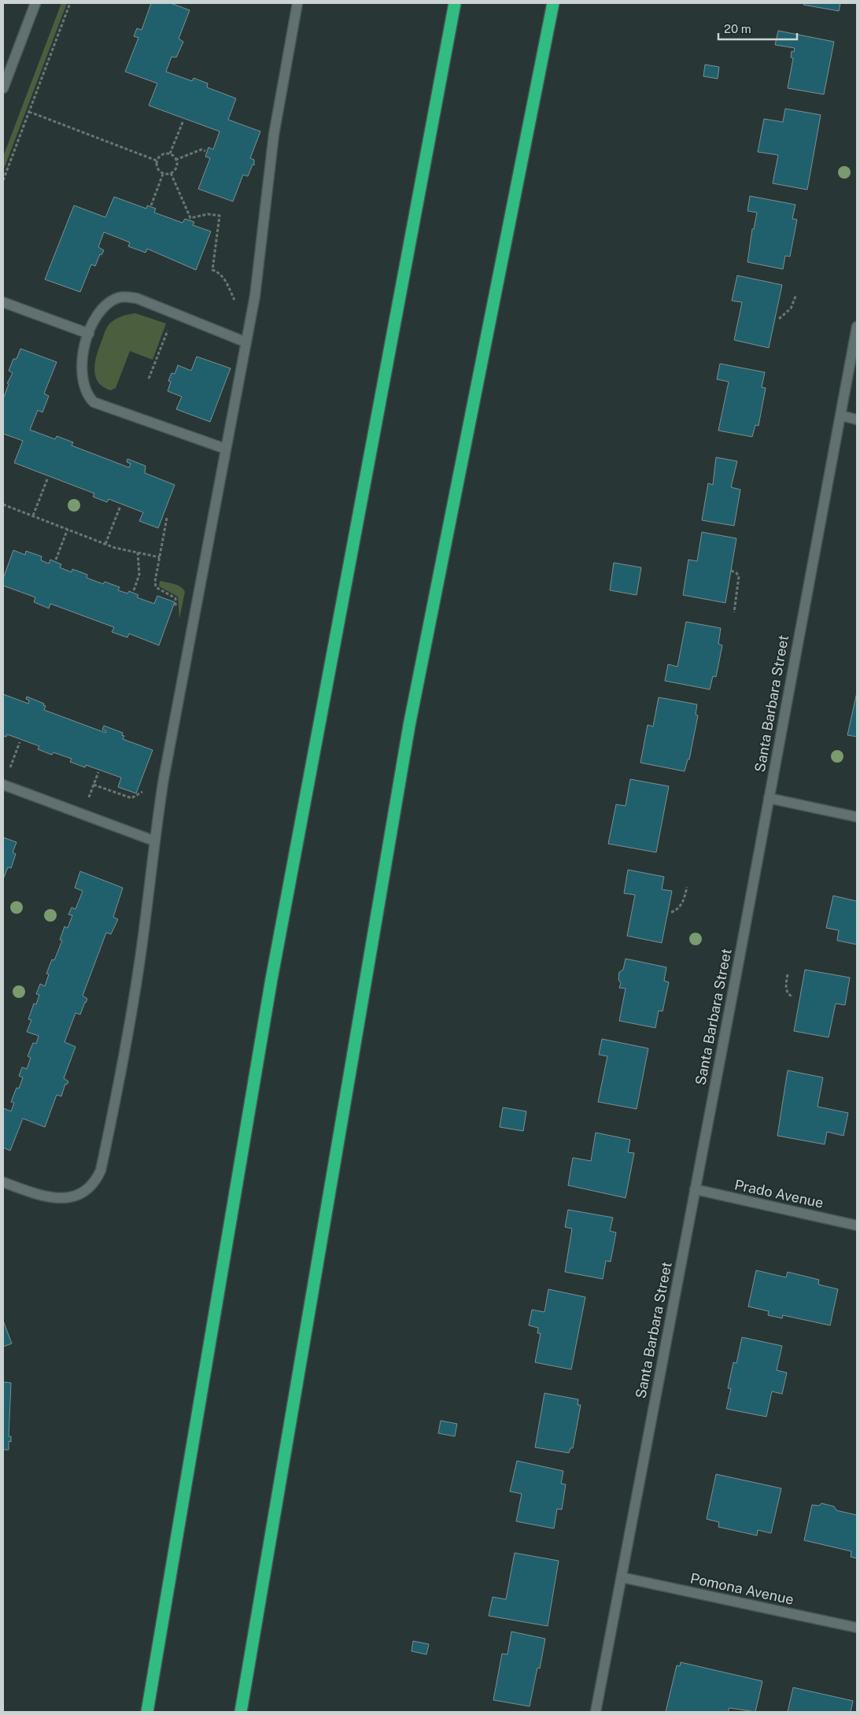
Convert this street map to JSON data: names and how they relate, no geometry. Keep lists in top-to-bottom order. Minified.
{"streets":{"street":["Santa Barbara Street","Prado Avenue","Pomona Avenue"]},"crossings":[["Santa Barbara Street","Prado Avenue"],["Santa Barbara Street","Pomona Avenue"]],"scale_bar":"20 m"}
